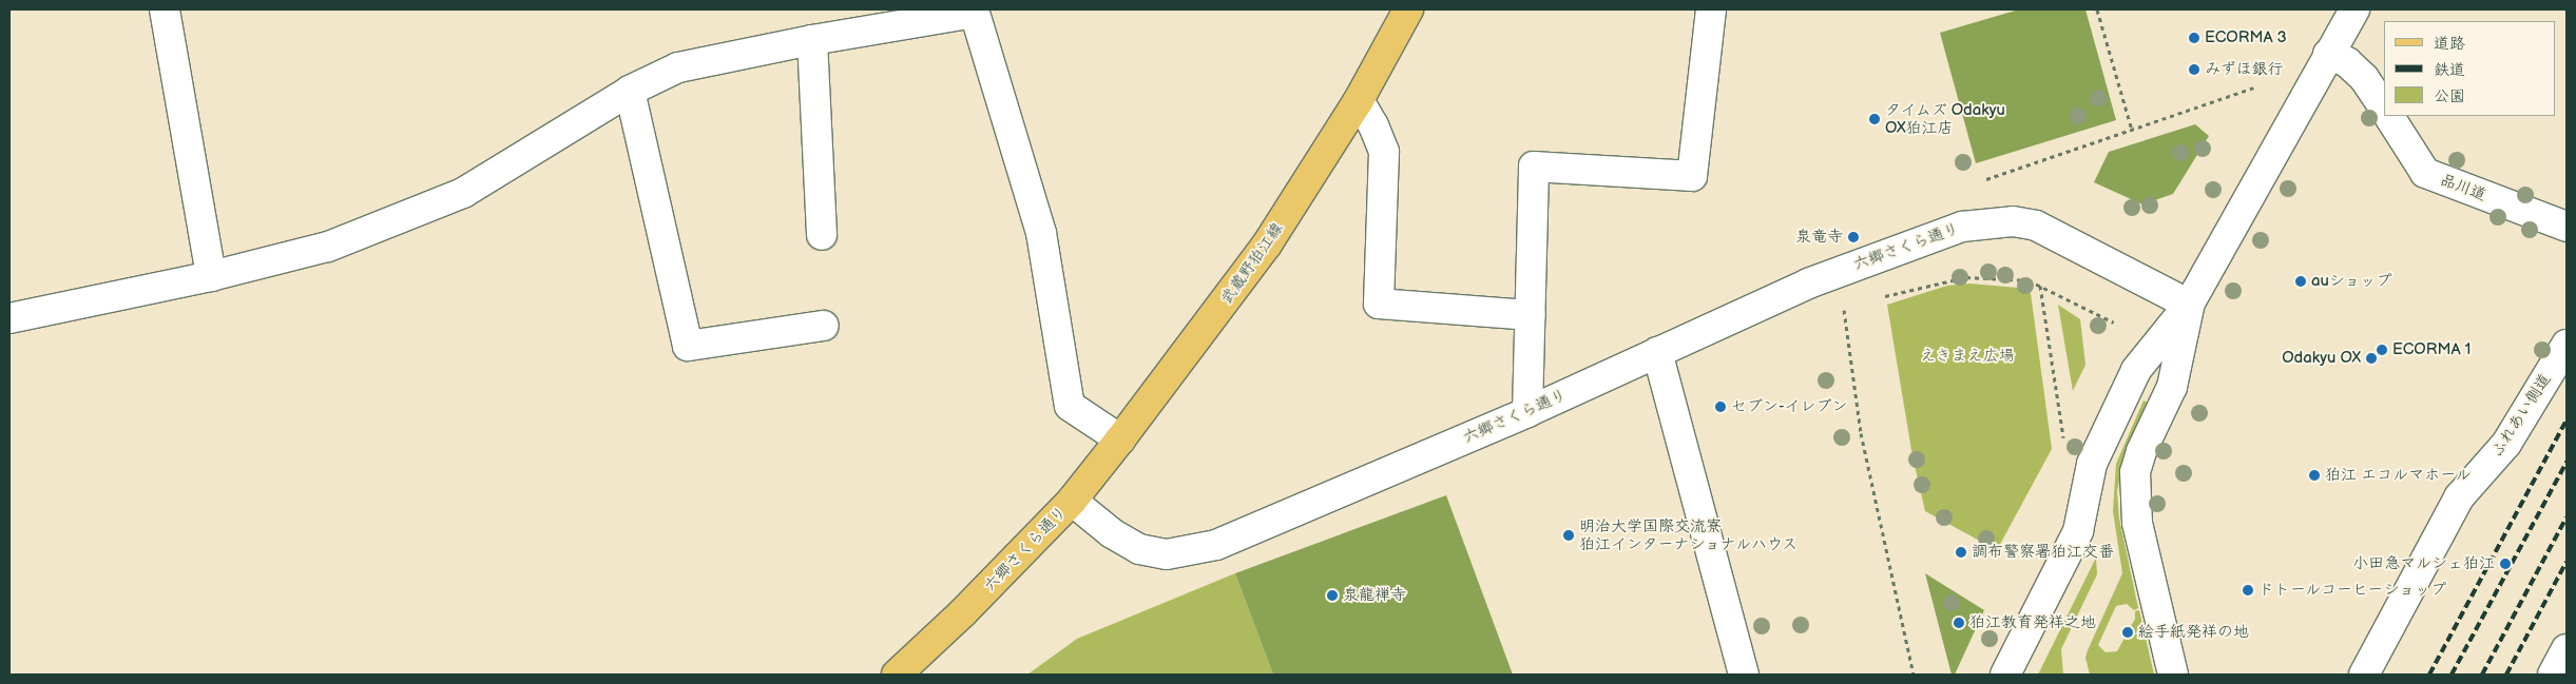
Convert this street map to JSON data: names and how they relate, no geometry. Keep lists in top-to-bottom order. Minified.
{"streets":{"main road":["六郷さくら通り","武蔵野狛江線"],"street":["品川道","ふれあい側道"]},"crossings":[["六郷さくら通り","武蔵野狛江線"]],"parks":["えきまえ広場"],"places":["ECORMA 3","みずほ銀行","タイムズ Odakyu OX狛江店","泉竜寺","auショップ","ECORMA 1","Odakyu OX","セブン-イレブン","狛江 エコルマホール","明治大学国際交流寮 狛江インターナショナルハウス","調布警察署狛江交番","小田急マルシェ狛江","ドトールコーヒーショップ","泉龍禅寺","狛江教育発祥之地","絵手紙発祥の地"],"legend":["道路","鉄道","公園"]}
